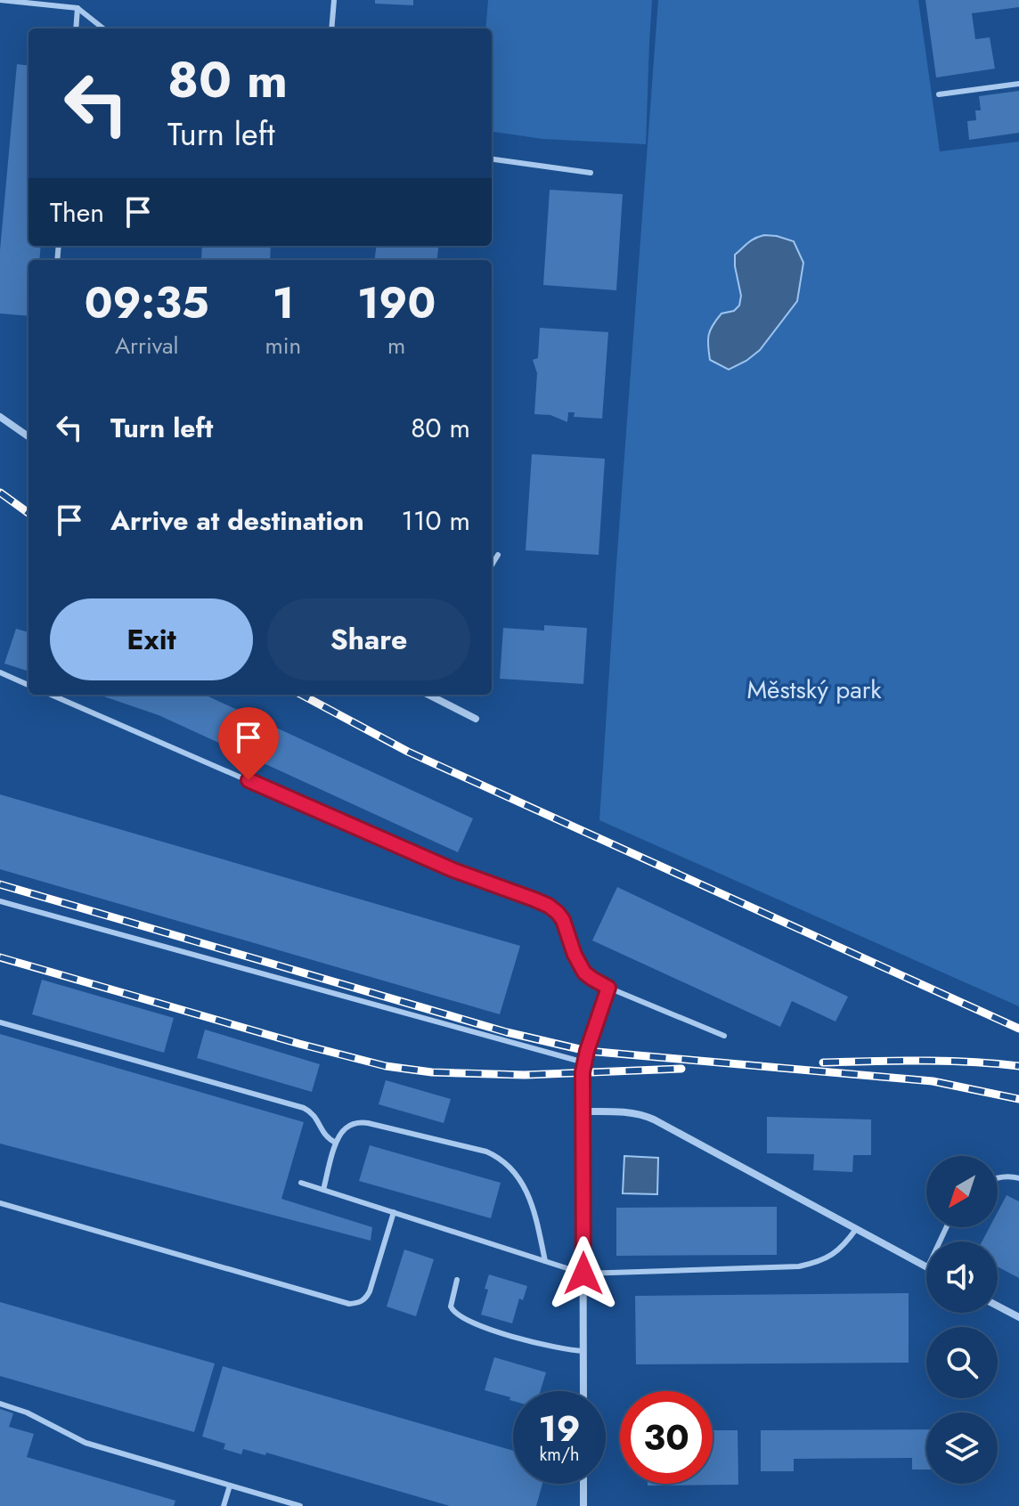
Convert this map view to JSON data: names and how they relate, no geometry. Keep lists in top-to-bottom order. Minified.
{"parks":["Městský park"],"north":"bottom left","page":{"turn":["80 m","Turn left"],"then":"Then","eta":["09:35","Arrival","1","min","190","m"],"list":[{"name":"Turn left","value":"80 m"},{"name":"Arrive at destination","value":"110 m"}],"buttons":["Exit","Share"],"speed":"19 km/h","limit":"30"}}
